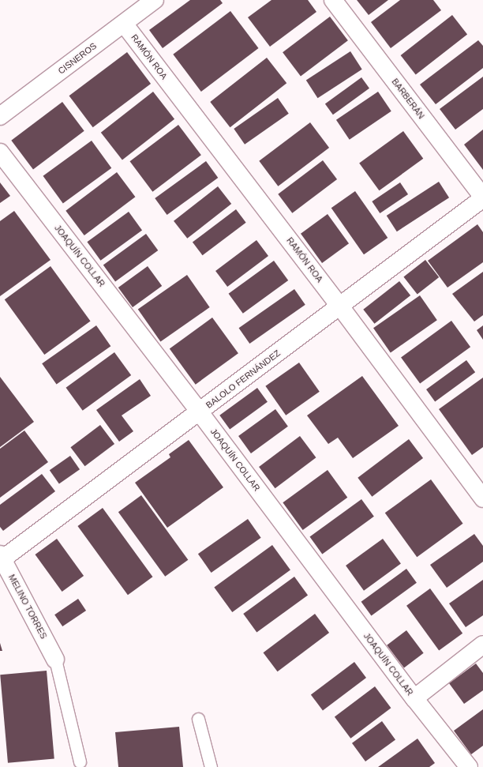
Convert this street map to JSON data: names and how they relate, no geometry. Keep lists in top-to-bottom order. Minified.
{"streets":{"street":["RAMÓN ROA","CISNEROS","BARBERÁN","JOAQUÍN COLLAR","BALOLO FERNÁNDEZ","MELINO TORRES"]},"crossings":[["RAMÓN ROA","CISNEROS"],["RAMÓN ROA","BALOLO FERNÁNDEZ"],["BARBERÁN","BALOLO FERNÁNDEZ"],["JOAQUÍN COLLAR","BALOLO FERNÁNDEZ"],["BALOLO FERNÁNDEZ","MELINO TORRES"]]}
